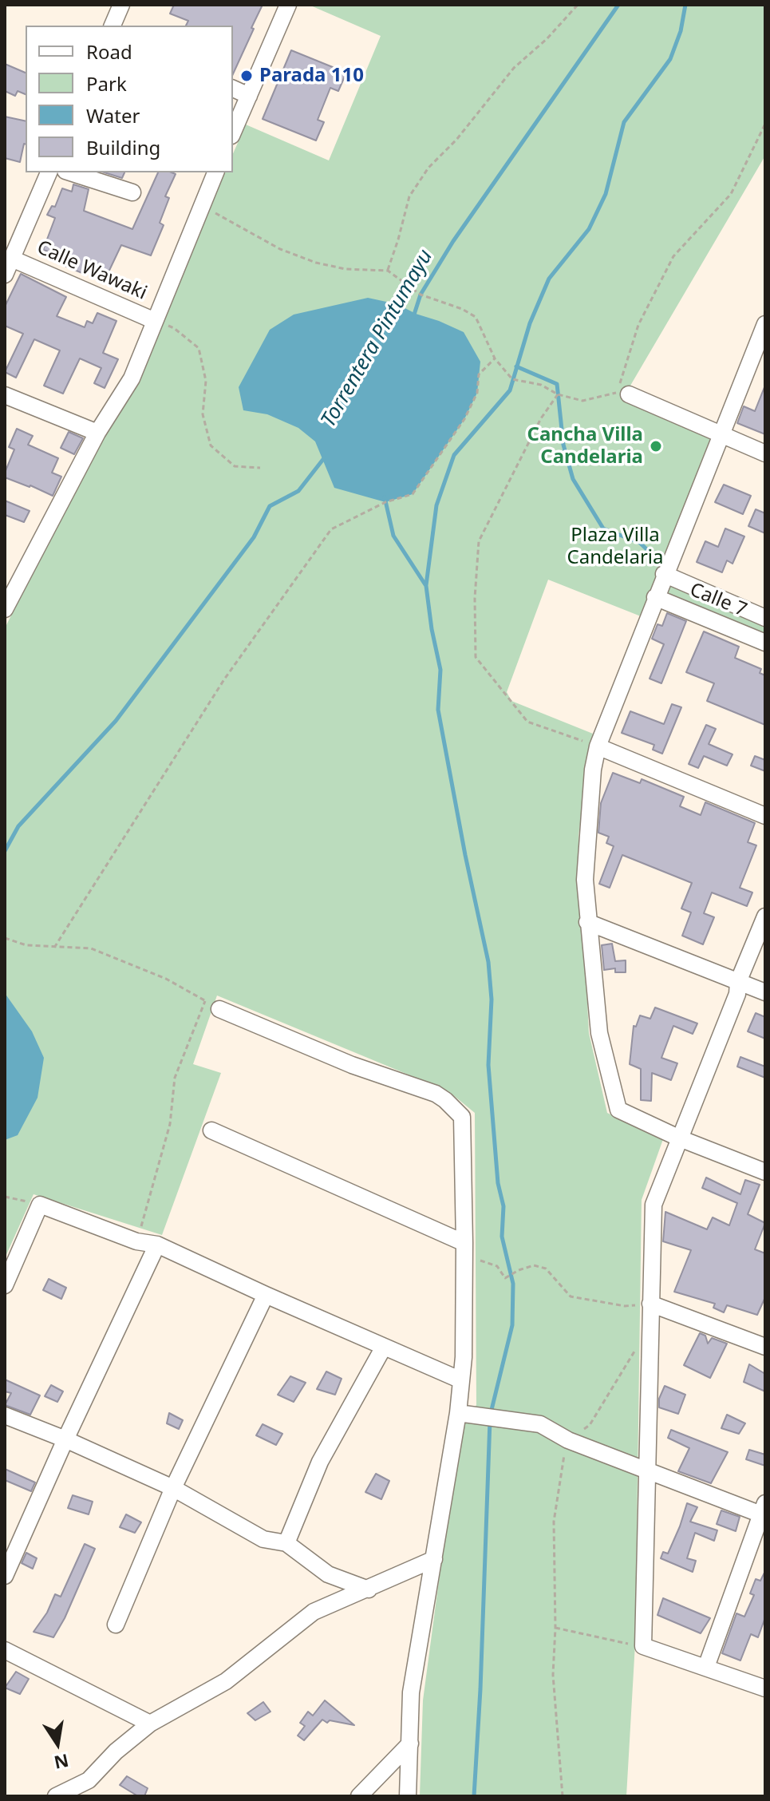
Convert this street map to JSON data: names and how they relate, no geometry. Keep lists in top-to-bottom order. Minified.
{"streets":{"street":["Calle Wawaki","Calle 7"]},"water":["Torrentera Pintumayu"],"parks":["Plaza Villa Candelaria"],"places":["Parada 110","Cancha Villa Candelaria"],"legend":["Road","Park","Water","Building"],"north":"bottom"}
